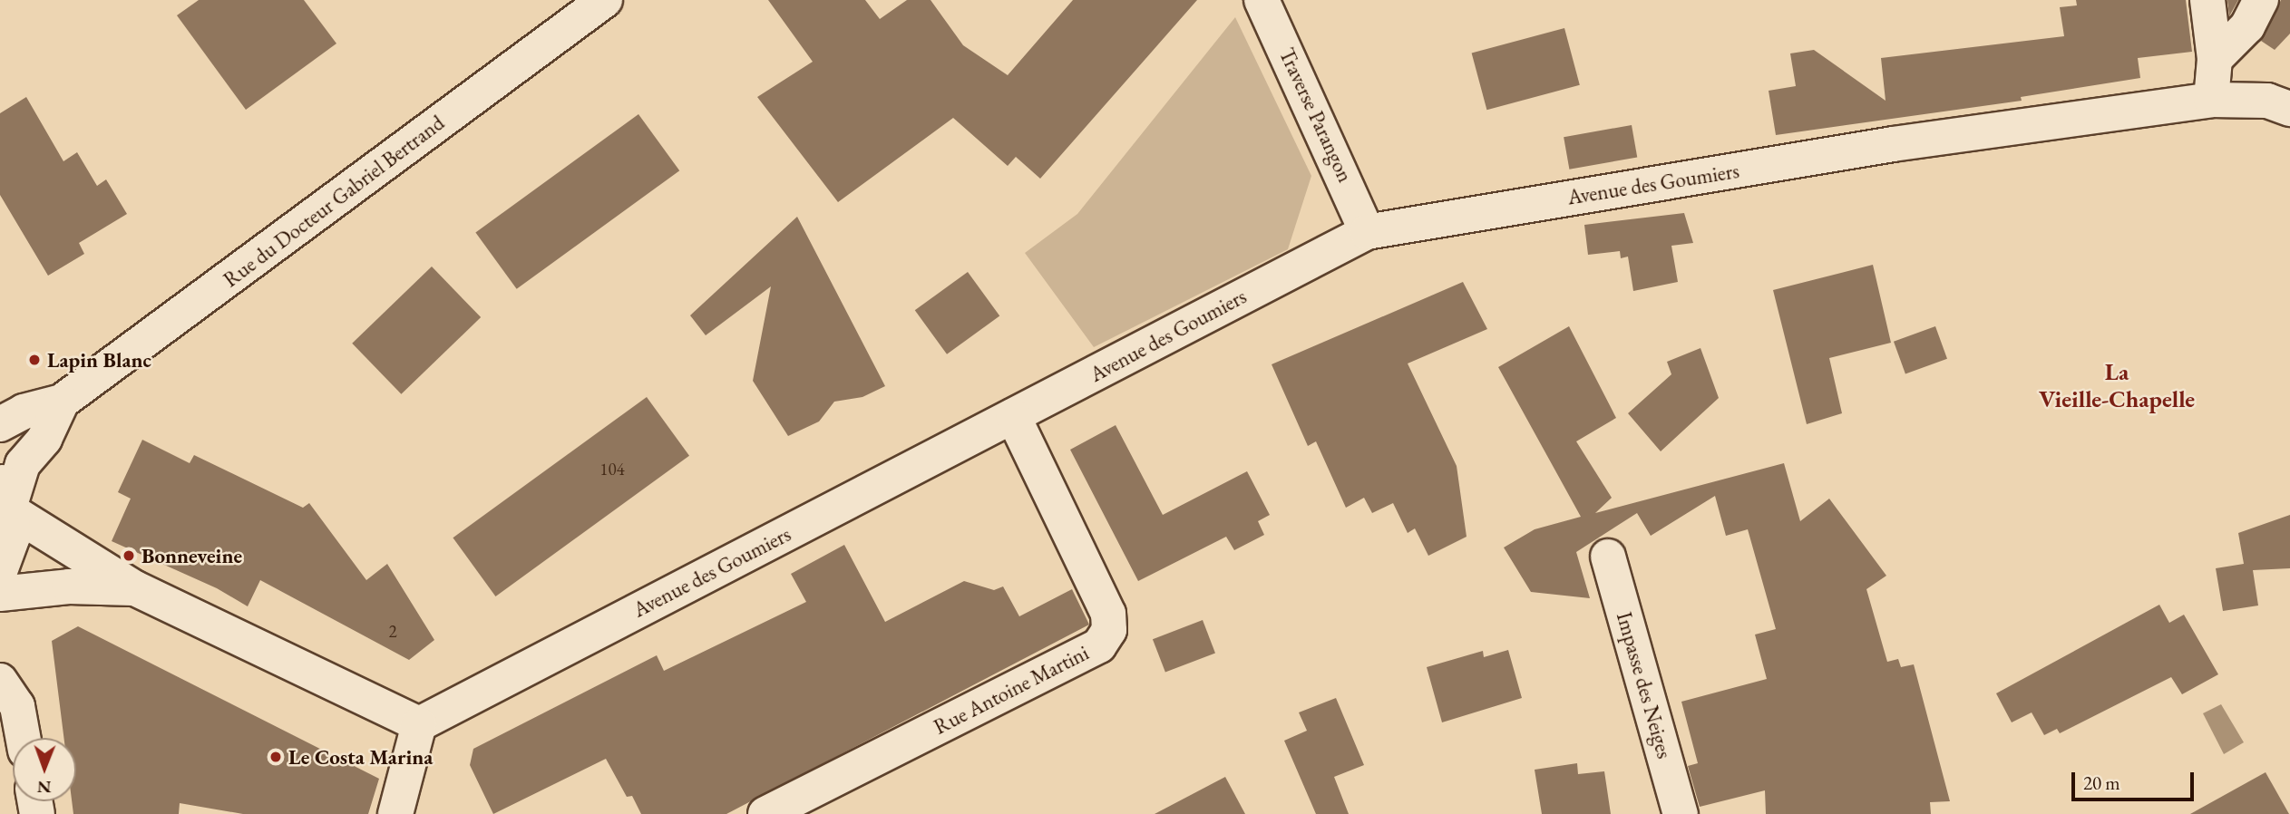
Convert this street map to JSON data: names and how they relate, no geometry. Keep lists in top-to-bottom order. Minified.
{"streets":{"street":["Traverse Parangon","Avenue des Goumiers","Rue du Docteur Gabriel Bertrand","Impasse des Neiges","Rue Antoine Martini"]},"crossings":[["Traverse Parangon","Avenue des Goumiers"],["Avenue des Goumiers","Rue Antoine Martini"]],"districts":["La Vieille-Chapelle"],"places":["Lapin Blanc","Bonneveine","Le Costa Marina"],"house_numbers":["104","2"],"scale_bar":"20 m","north":"bottom"}
